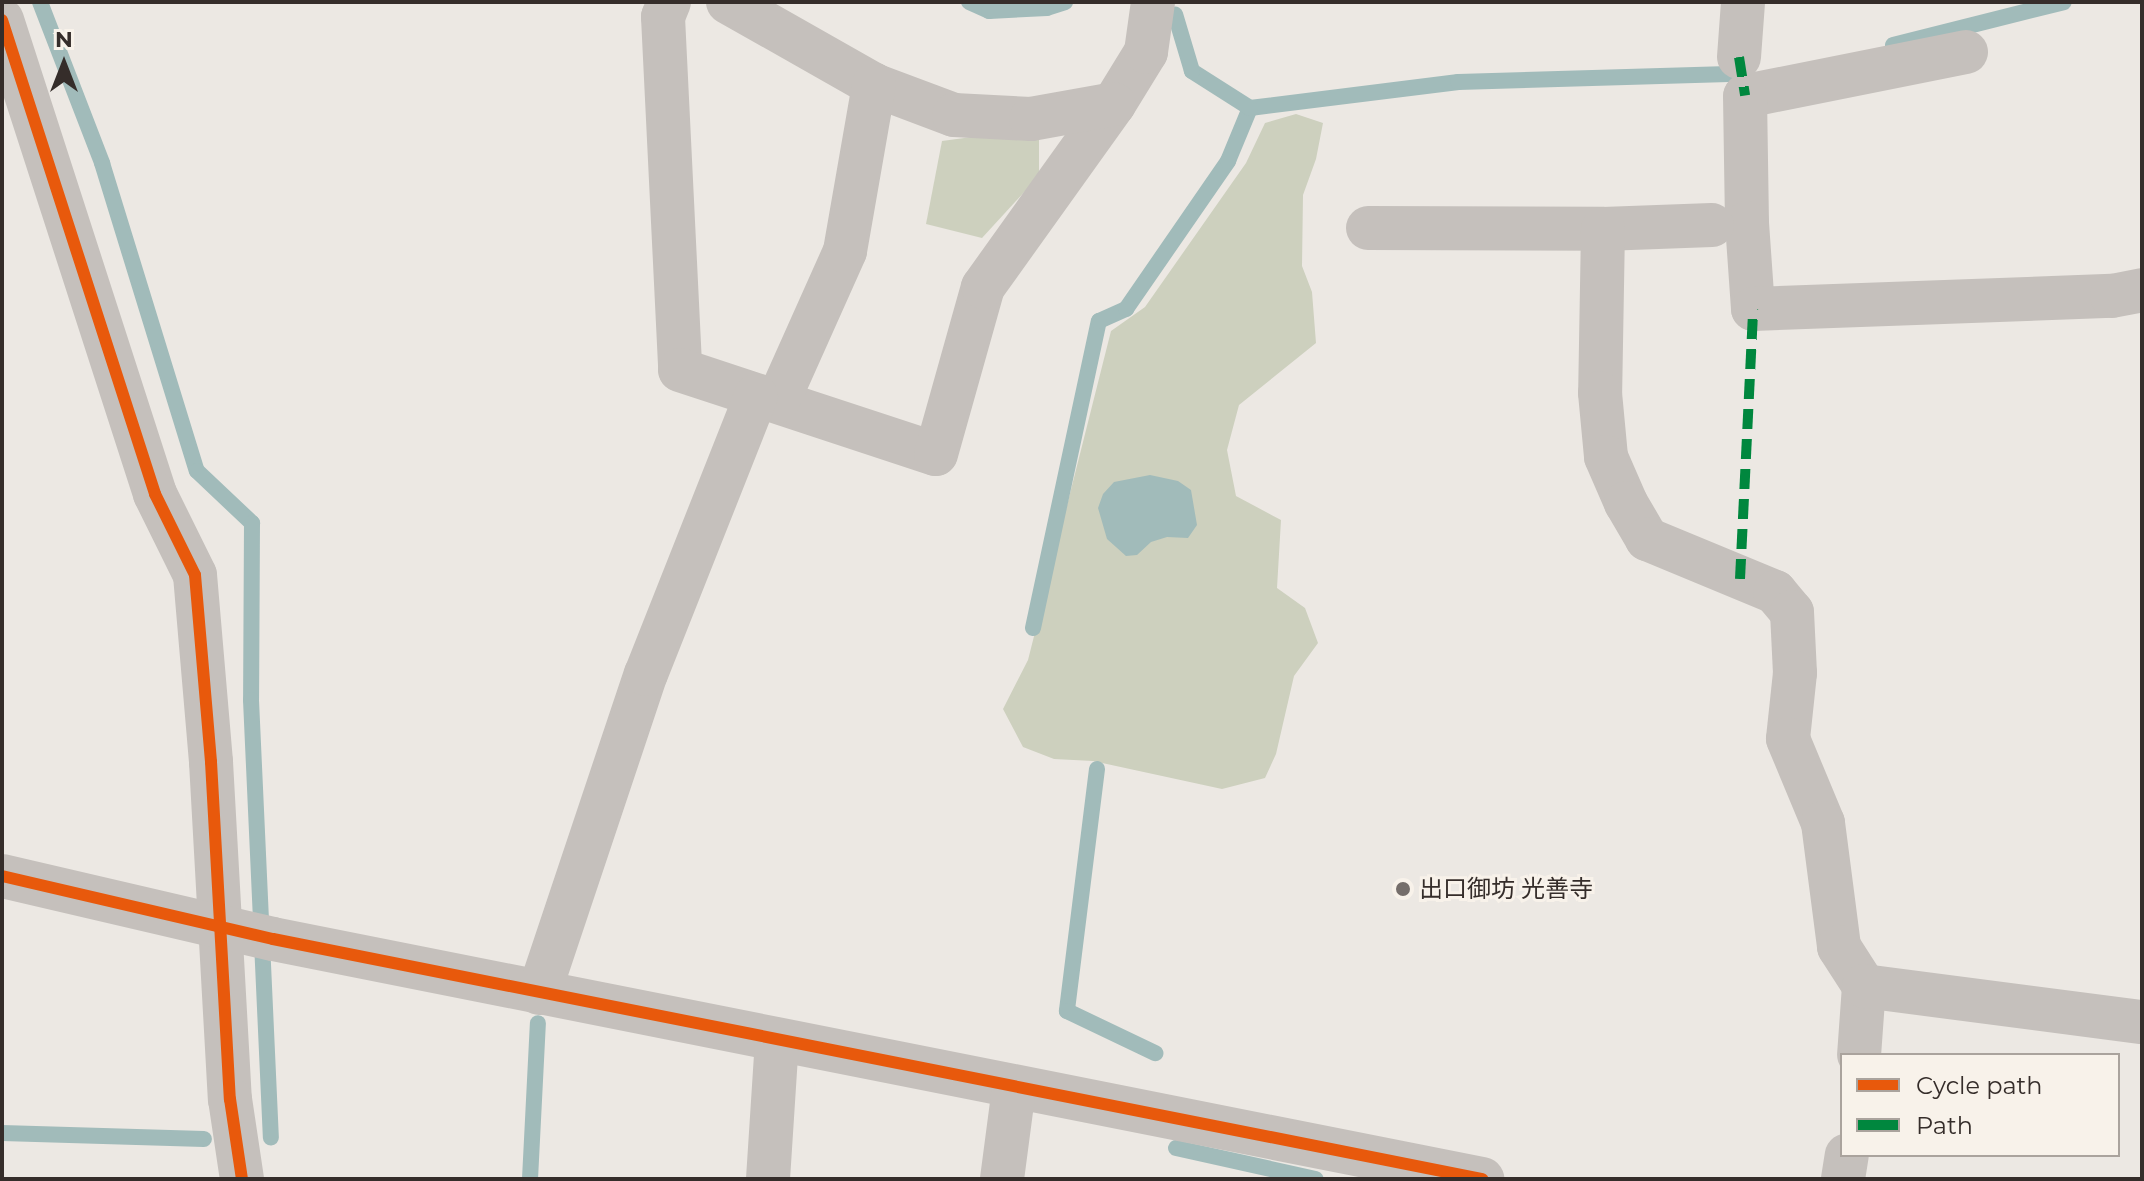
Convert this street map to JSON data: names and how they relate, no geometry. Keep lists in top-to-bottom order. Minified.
{"places":["出口御坊 光善寺"],"legend":["Cycle path","Path"],"north":"top"}
